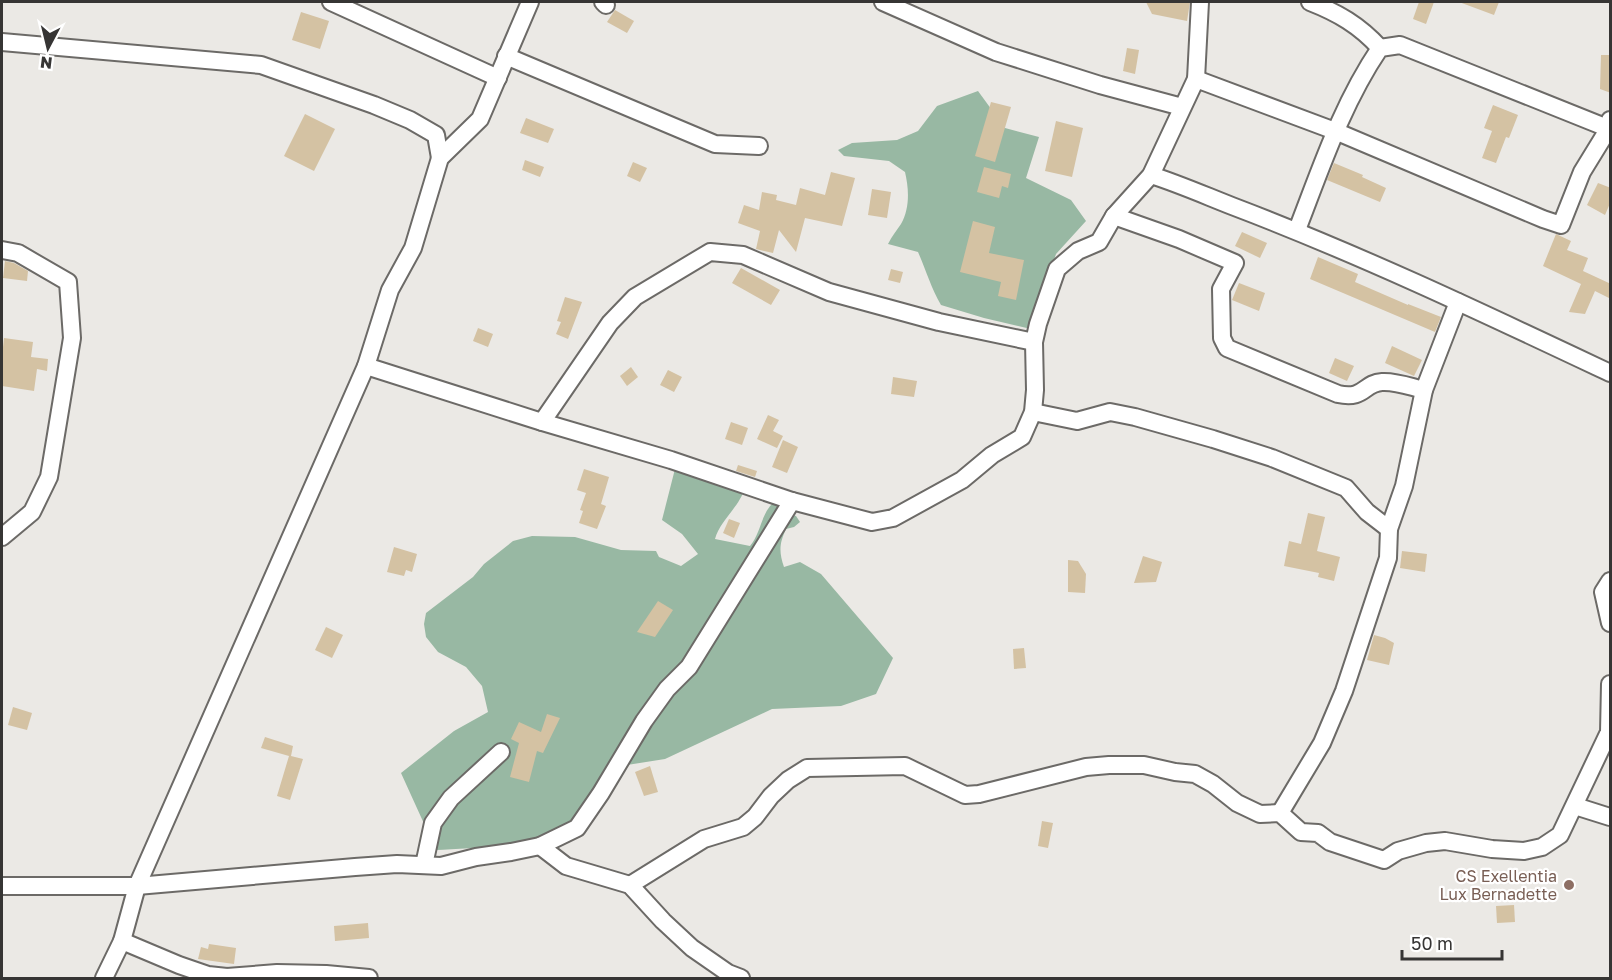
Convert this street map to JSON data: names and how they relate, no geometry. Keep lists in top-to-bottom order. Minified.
{"places":["CS Exellentia Lux Bernadette"],"scale_bar":"50 m","north":"bottom"}
